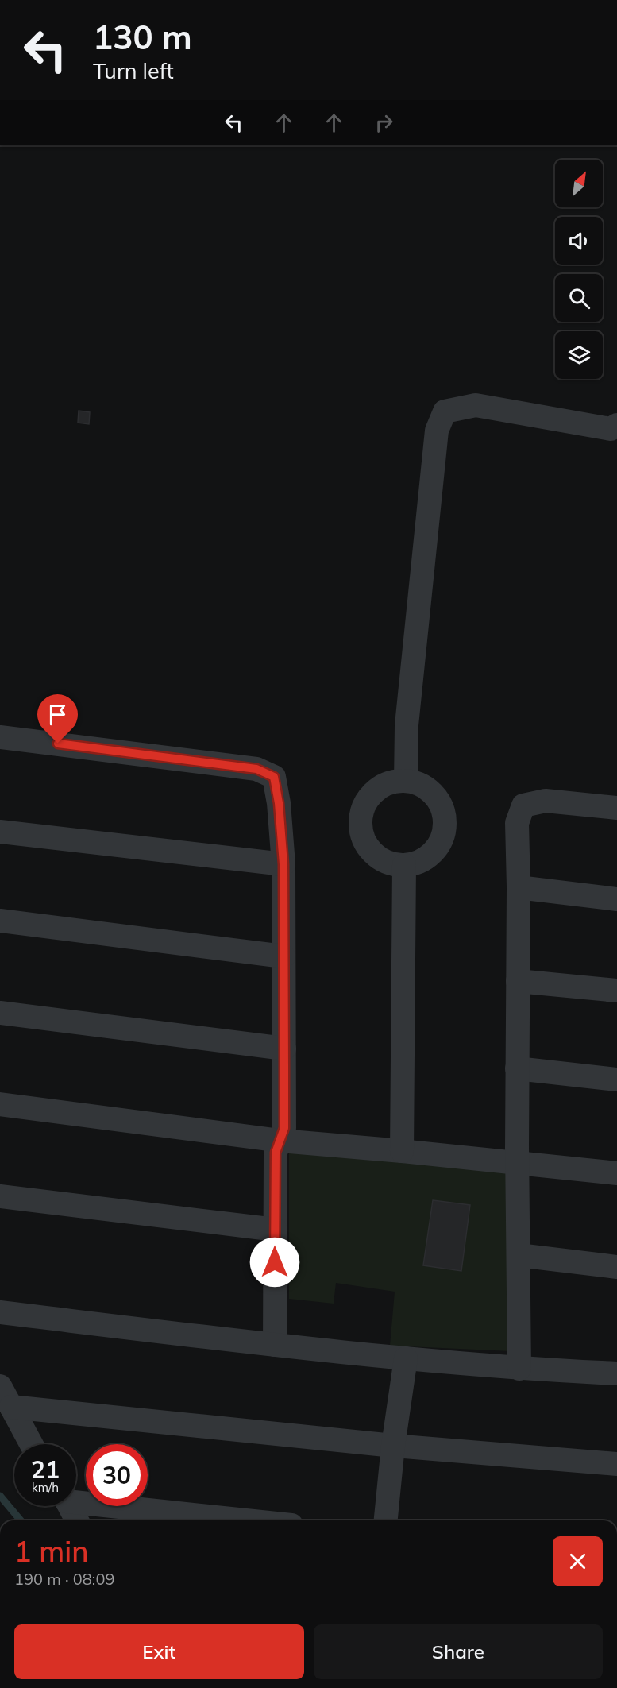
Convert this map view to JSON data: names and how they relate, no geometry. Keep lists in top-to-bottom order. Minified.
{"north":"top right","page":{"turn":["130 m","Turn left"],"speed":"21 km/h","limit":"30","heading":["1 min","190 m · 08:09"],"buttons":["Exit","Share"]}}
